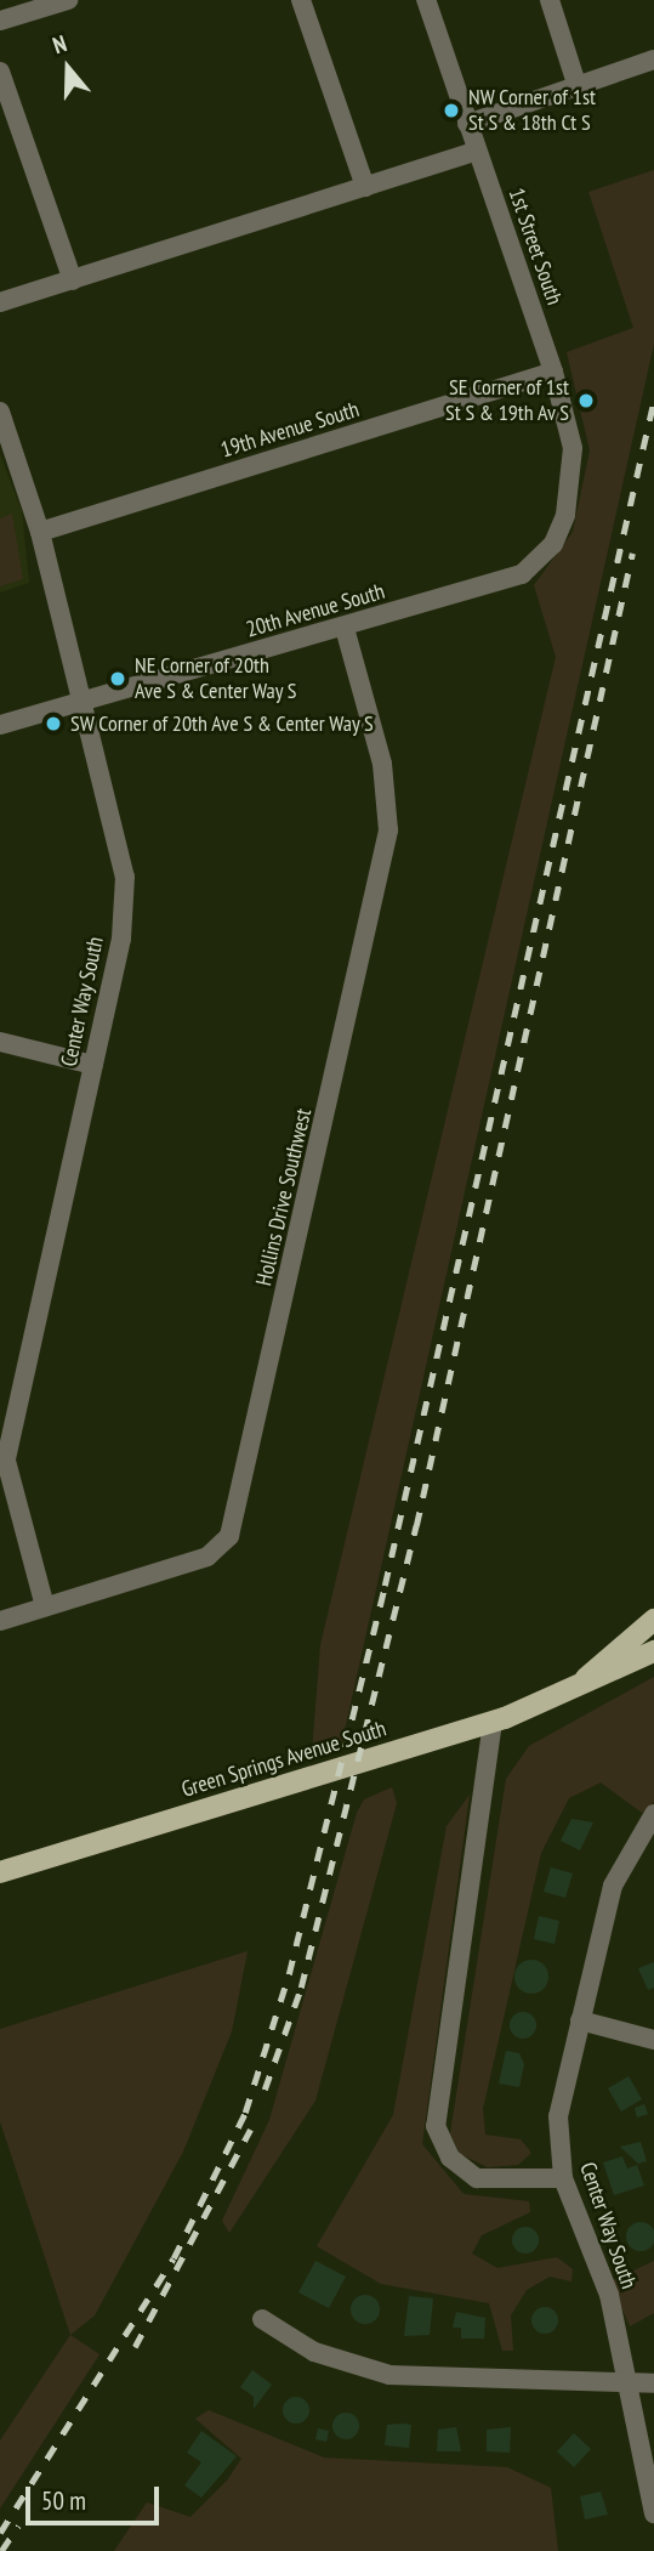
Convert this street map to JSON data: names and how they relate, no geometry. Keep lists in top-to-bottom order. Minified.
{"streets":{"main road":["Green Springs Avenue South"],"street":["1st Street South","19th Avenue South","20th Avenue South","Center Way South","Hollins Drive Southwest"]},"crossings":[["1st Street South","19th Avenue South"],["1st Street South","20th Avenue South"],["19th Avenue South","Center Way South"],["20th Avenue South","Center Way South"],["20th Avenue South","Hollins Drive Southwest"],["Center Way South","Hollins Drive Southwest"]],"places":["NW Corner of 1st St S & 18th Ct S","SE Corner of 1st St S & 19th Av S","NE Corner of 20th Ave S & Center Way S","SW Corner of 20th Ave S & Center Way S"],"scale_bar":"50 m","north":"top"}
